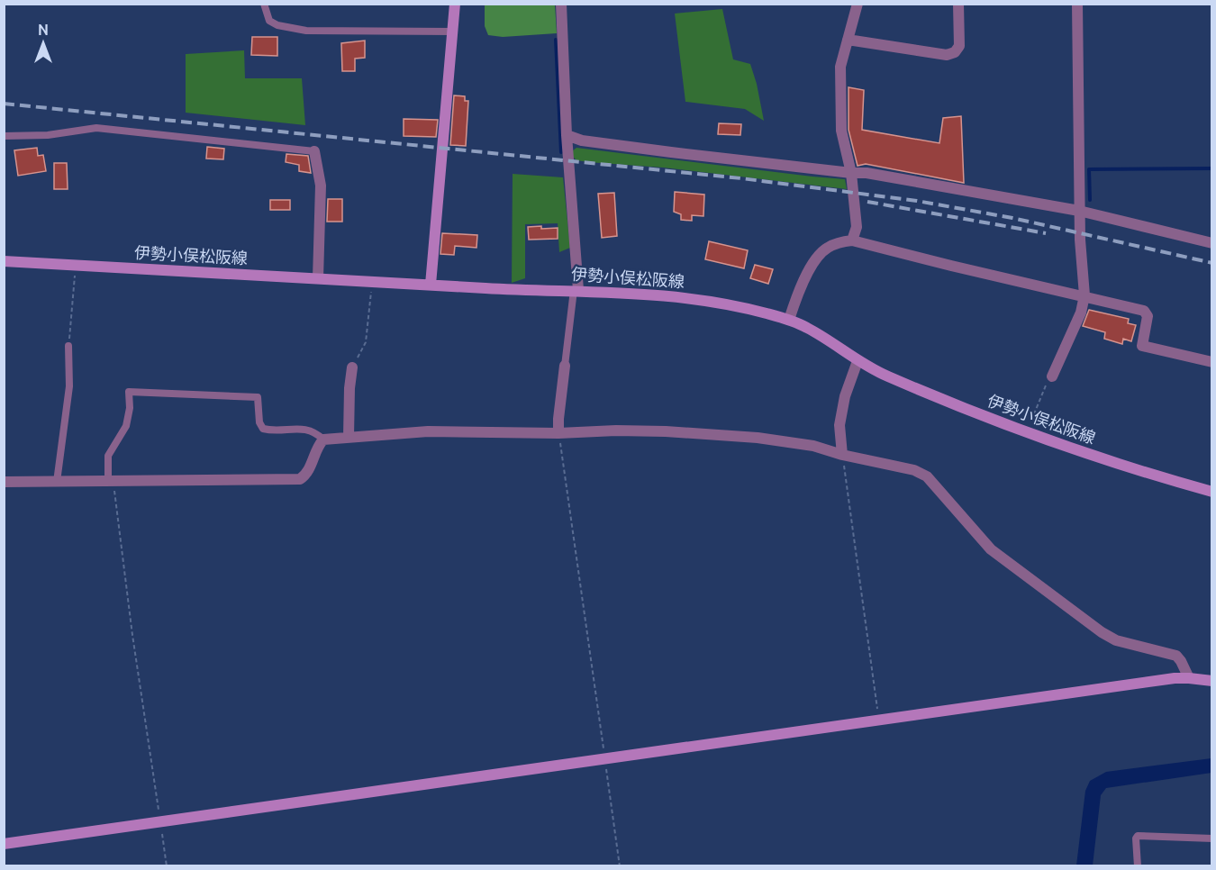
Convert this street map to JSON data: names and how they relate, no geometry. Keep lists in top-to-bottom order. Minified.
{"streets":{"street":["伊勢小俣松阪線"]},"north":"top"}
